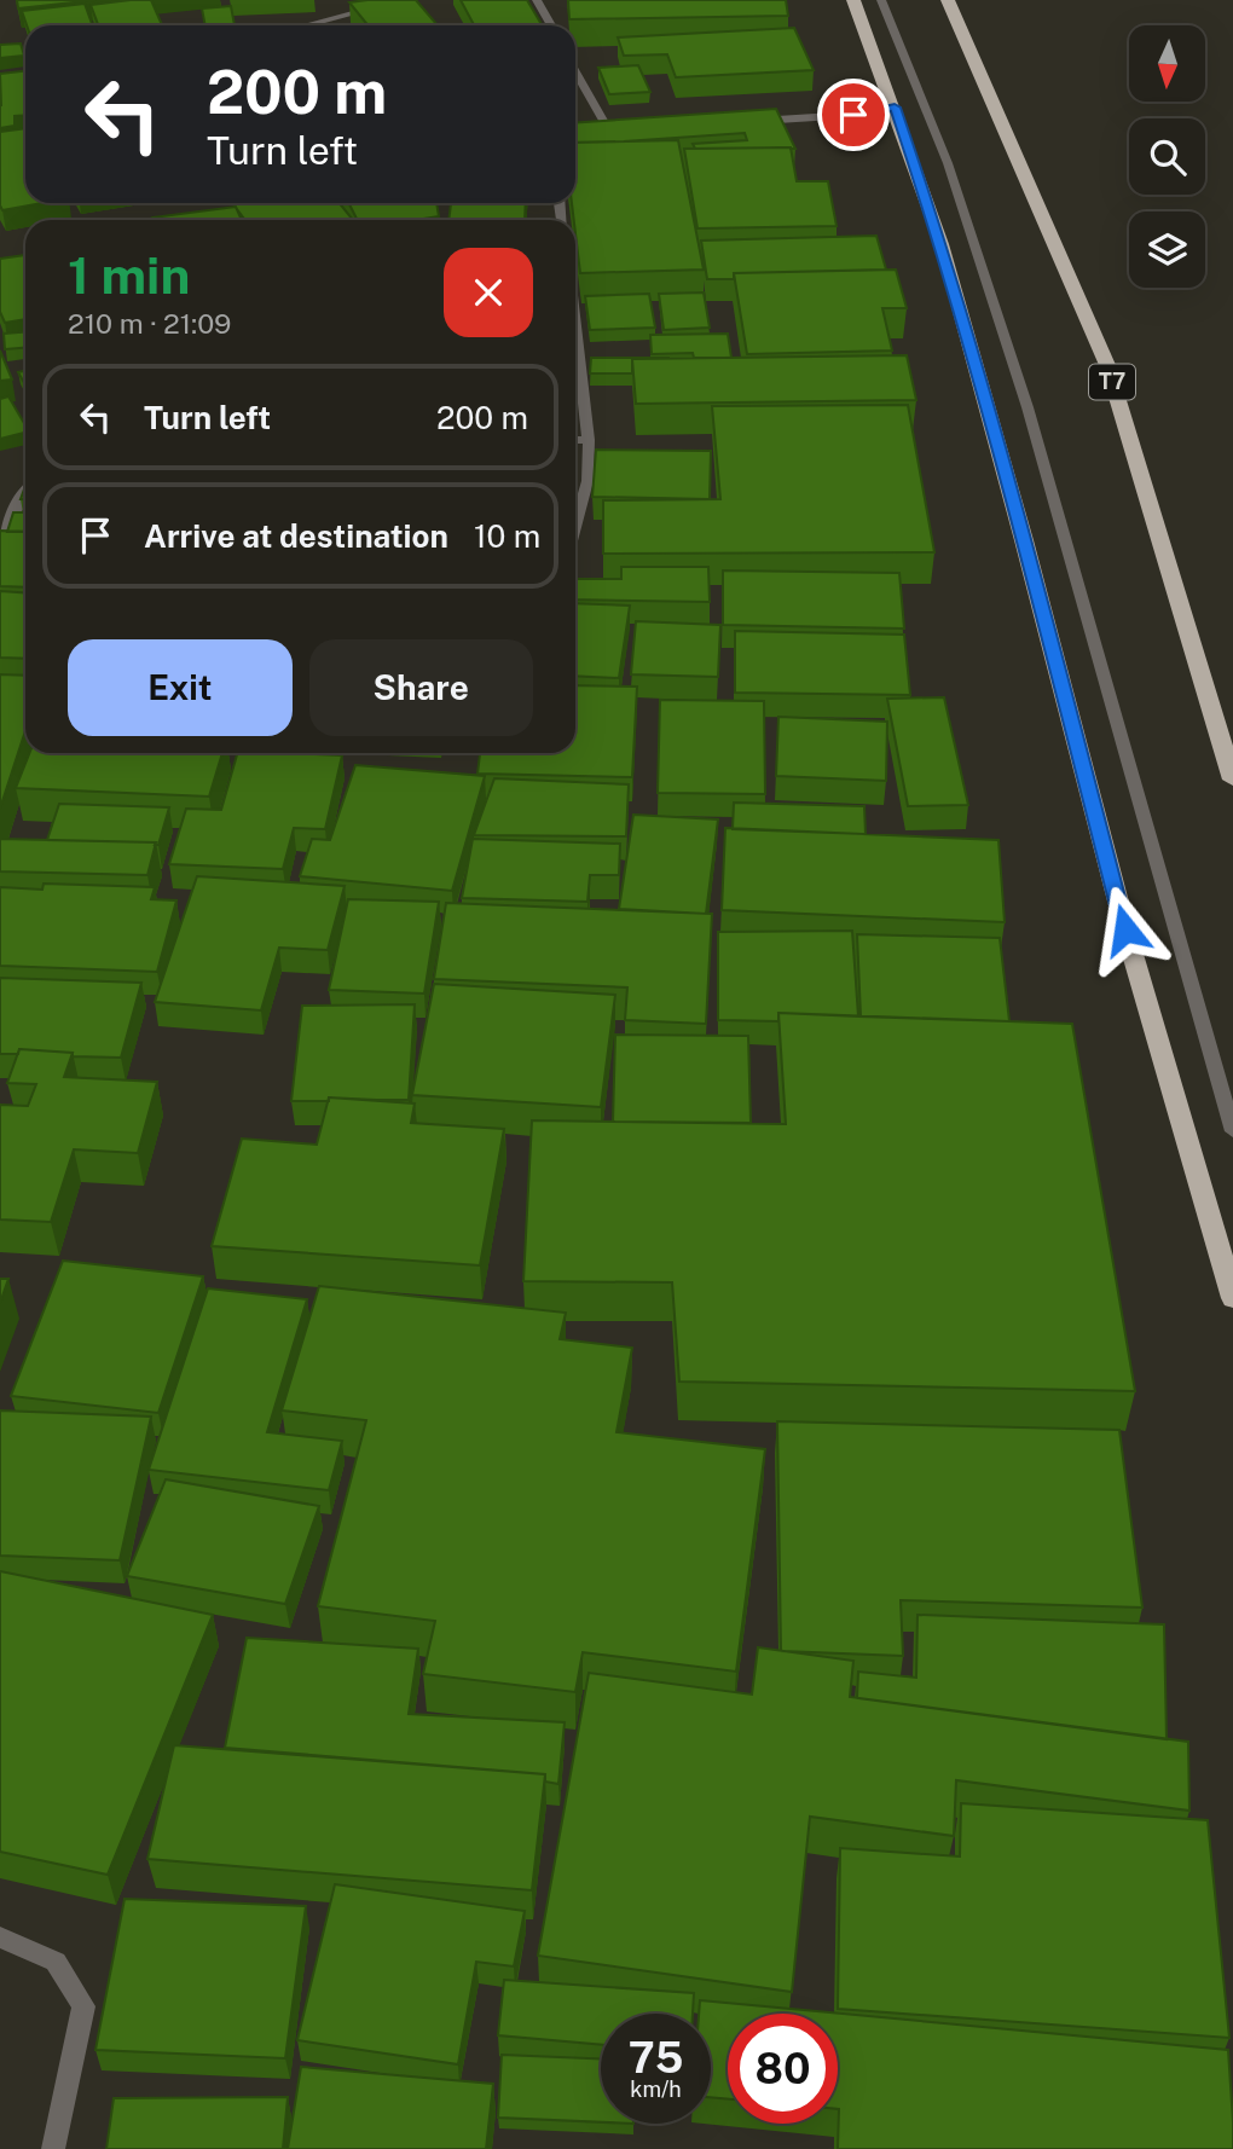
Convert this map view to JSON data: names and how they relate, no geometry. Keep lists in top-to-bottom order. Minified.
{"streets":{"highway":["T7"]},"north":"bottom","page":{"turn":["200 m","Turn left"],"heading":["1 min","210 m · 21:09"],"list":[{"name":"Turn left","value":"200 m"},{"name":"Arrive at destination","value":"10 m"}],"buttons":["Exit","Share"],"speed":"75 km/h","limit":"80"}}
